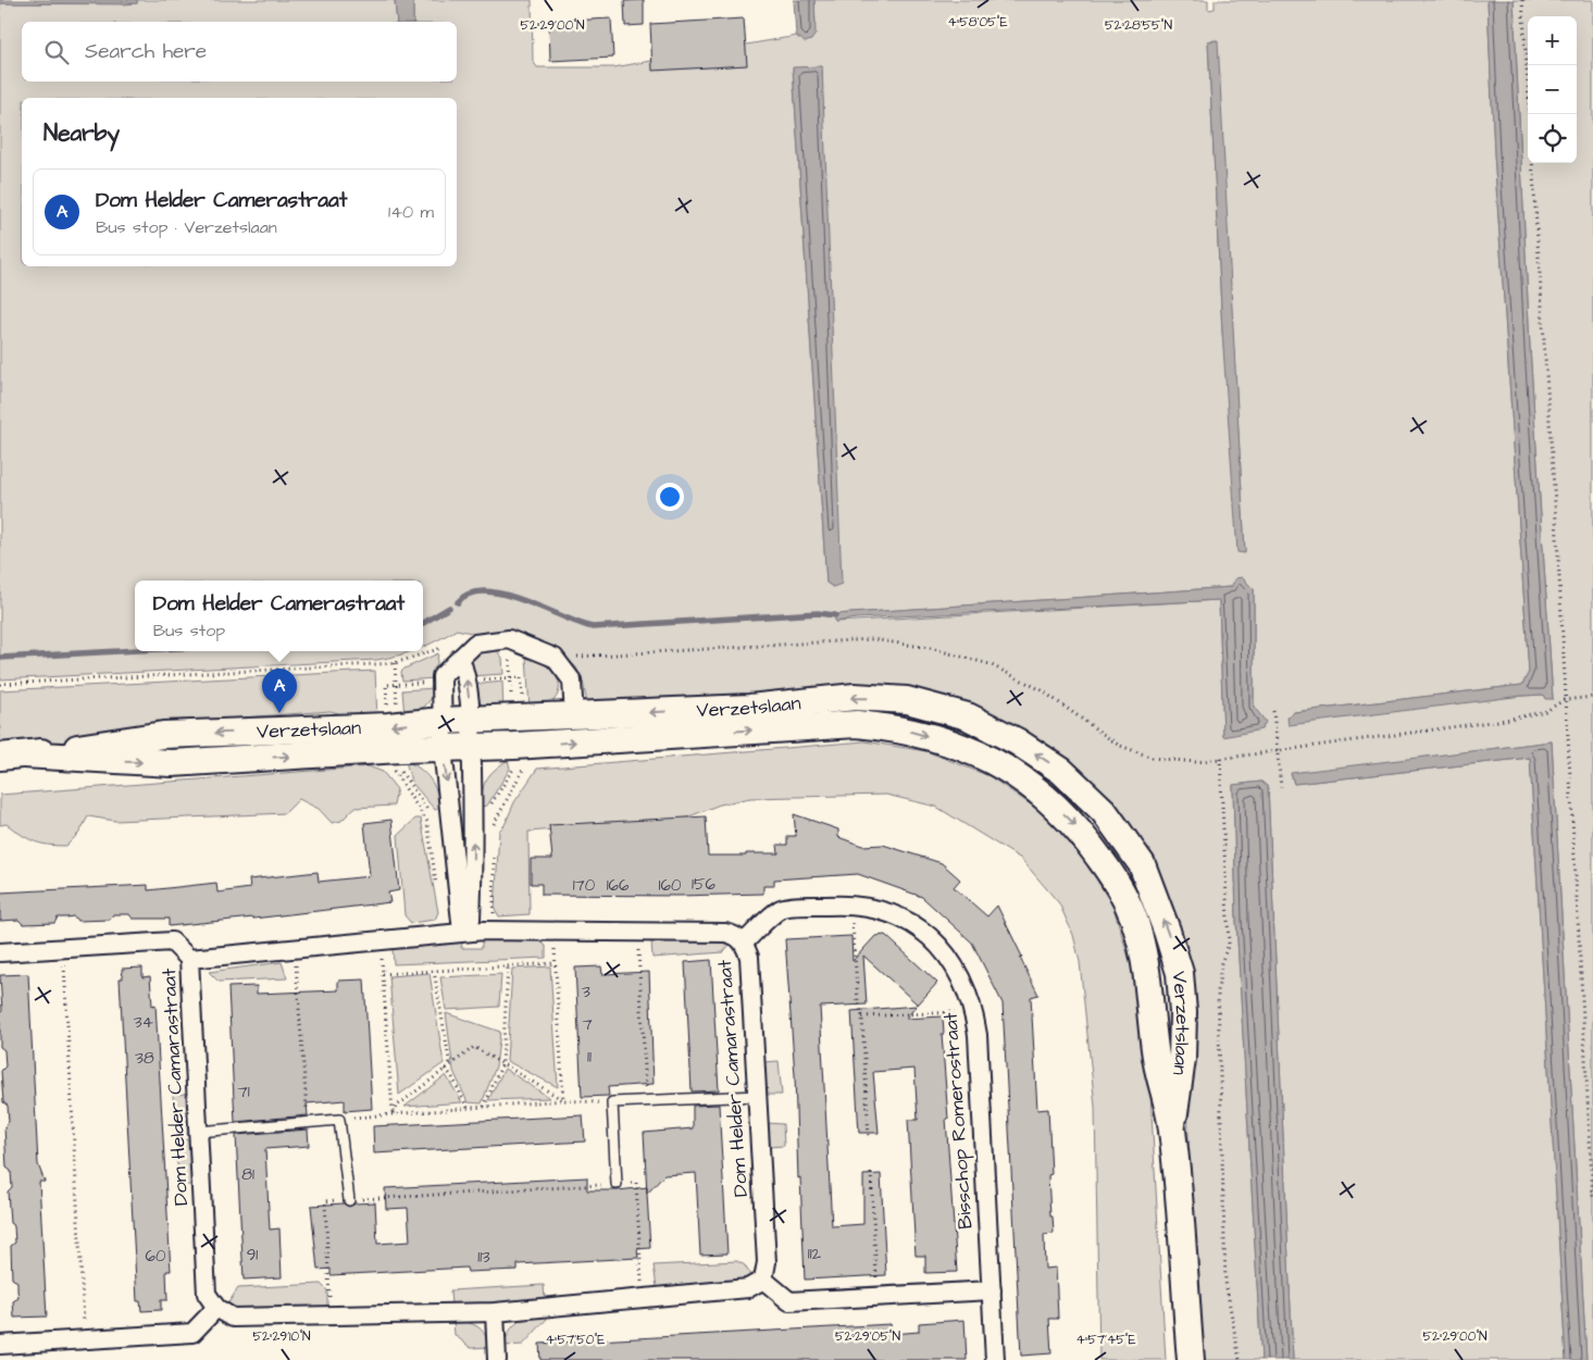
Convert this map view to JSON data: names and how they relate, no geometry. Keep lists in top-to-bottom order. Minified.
{"streets":{"main road":["Verzetslaan"],"street":["Dom Helder Camarastraat","Bisschop Romerostraat"]},"crossings":[["Dom Helder Camarastraat","Bisschop Romerostraat"]],"house_numbers":["156","170","166","160","3","34","7","11","38","71","81","112","91","60","113"],"page":{"map_buttons":["+","−"],"search":"Search here","heading":"Nearby","list":[{"mark":"A","name":"Dom Helder Camerastraat","note":"Bus stop · Verzetslaan","value":"140 m"}],"popup":["Dom Helder Camerastraat","Bus stop"],"pins":"A"},"coordinates":["4°58'05\"E","52°29'00\"N","52°28'55\"N","52°29'10\"N","52°29'05\"N","4°57'50\"E","4°57'45\"E"]}
